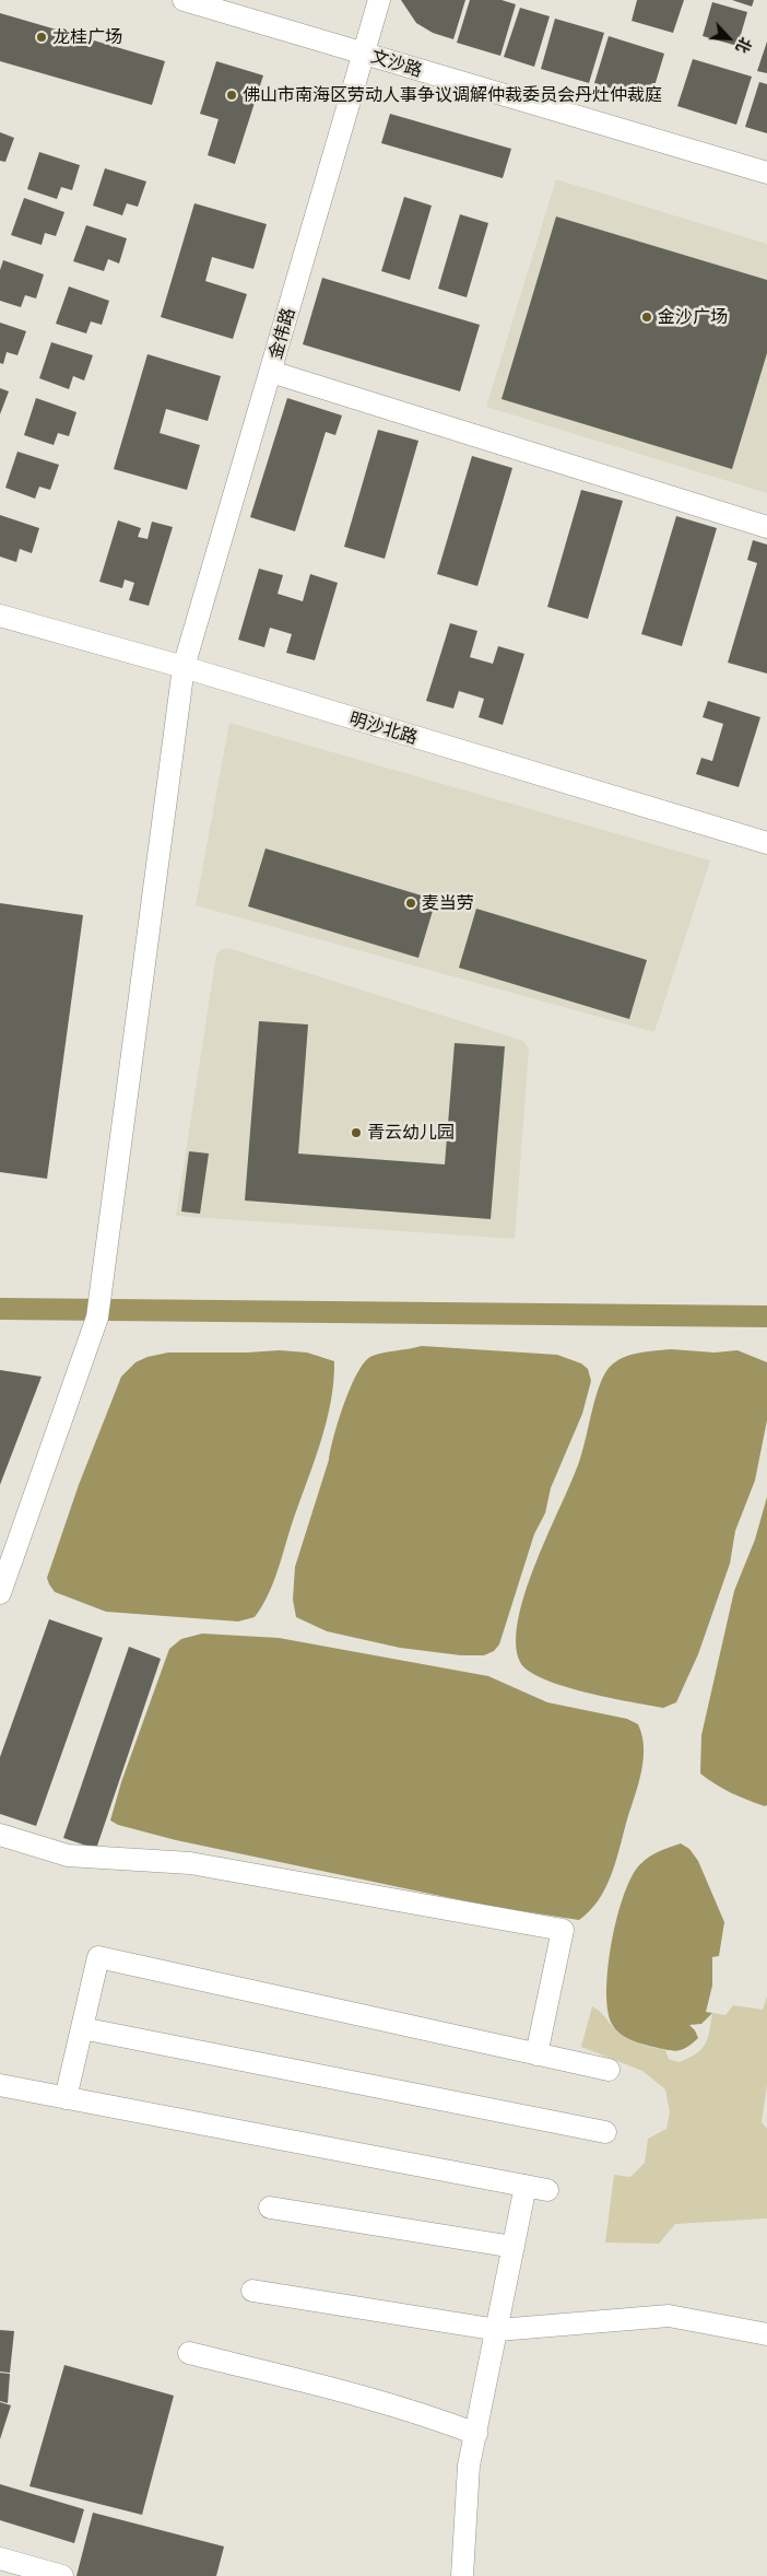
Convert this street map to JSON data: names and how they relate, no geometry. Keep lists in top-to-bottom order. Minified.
{"streets":{"street":["文沙路","金伟路","明沙北路"]},"crossings":[["文沙路","金伟路"],["金伟路","明沙北路"]],"places":["龙桂广场","佛山市南海区劳动人事争议调解仲裁委员会丹灶仲裁庭","金沙广场","麦当劳","青云幼儿园"],"north":"bottom right"}
